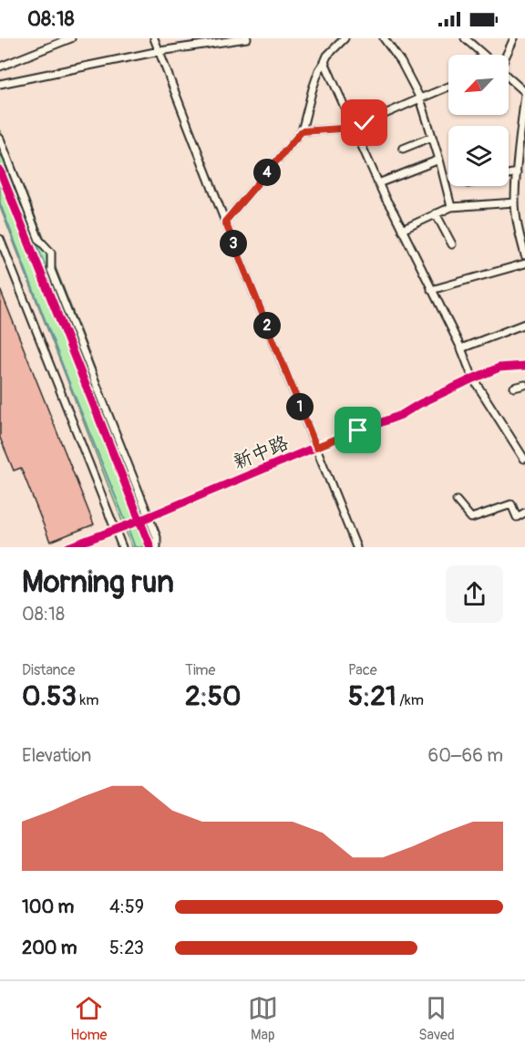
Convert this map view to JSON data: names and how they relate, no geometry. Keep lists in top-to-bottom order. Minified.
{"streets":{"street":["新中路"]},"north":"bottom left","page":{"status":"08:18","pins":["4","3","2","1"],"heading":["Morning run","08:18"],"stats":[["Distance","0.53 km"],["Time","2:50"],["Pace","5:21 /km"]],"chart":["Elevation","60–66 m"],"list":[{"name":"100 m","note":"4:59"},{"name":"200 m","note":"5:23"}],"tabs":["Home","Map","Saved"]}}
